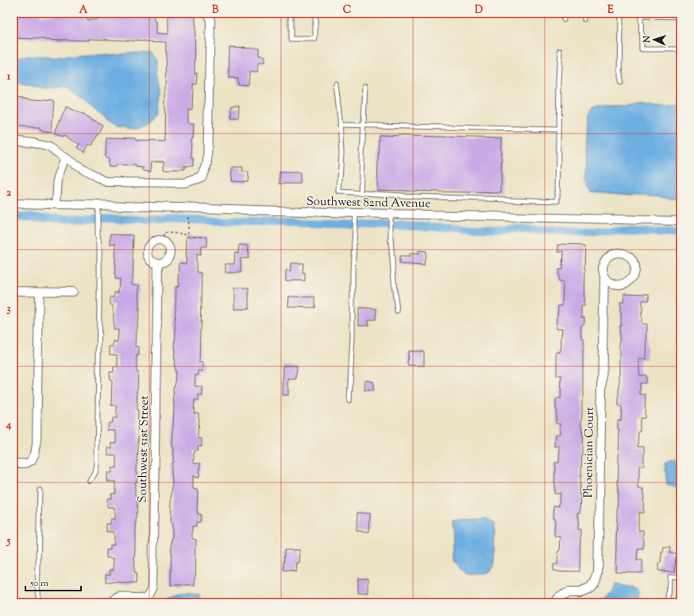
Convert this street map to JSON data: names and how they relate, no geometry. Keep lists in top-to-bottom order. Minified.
{"streets":{"street":["Southwest 82nd Avenue","Southwest 51st Street","Phoenician Court"]},"scale_bar":"50 m","north":"left","grid":{"columns":["A","B","C","D","E"],"rows":["1","2","3","4","5"]}}
